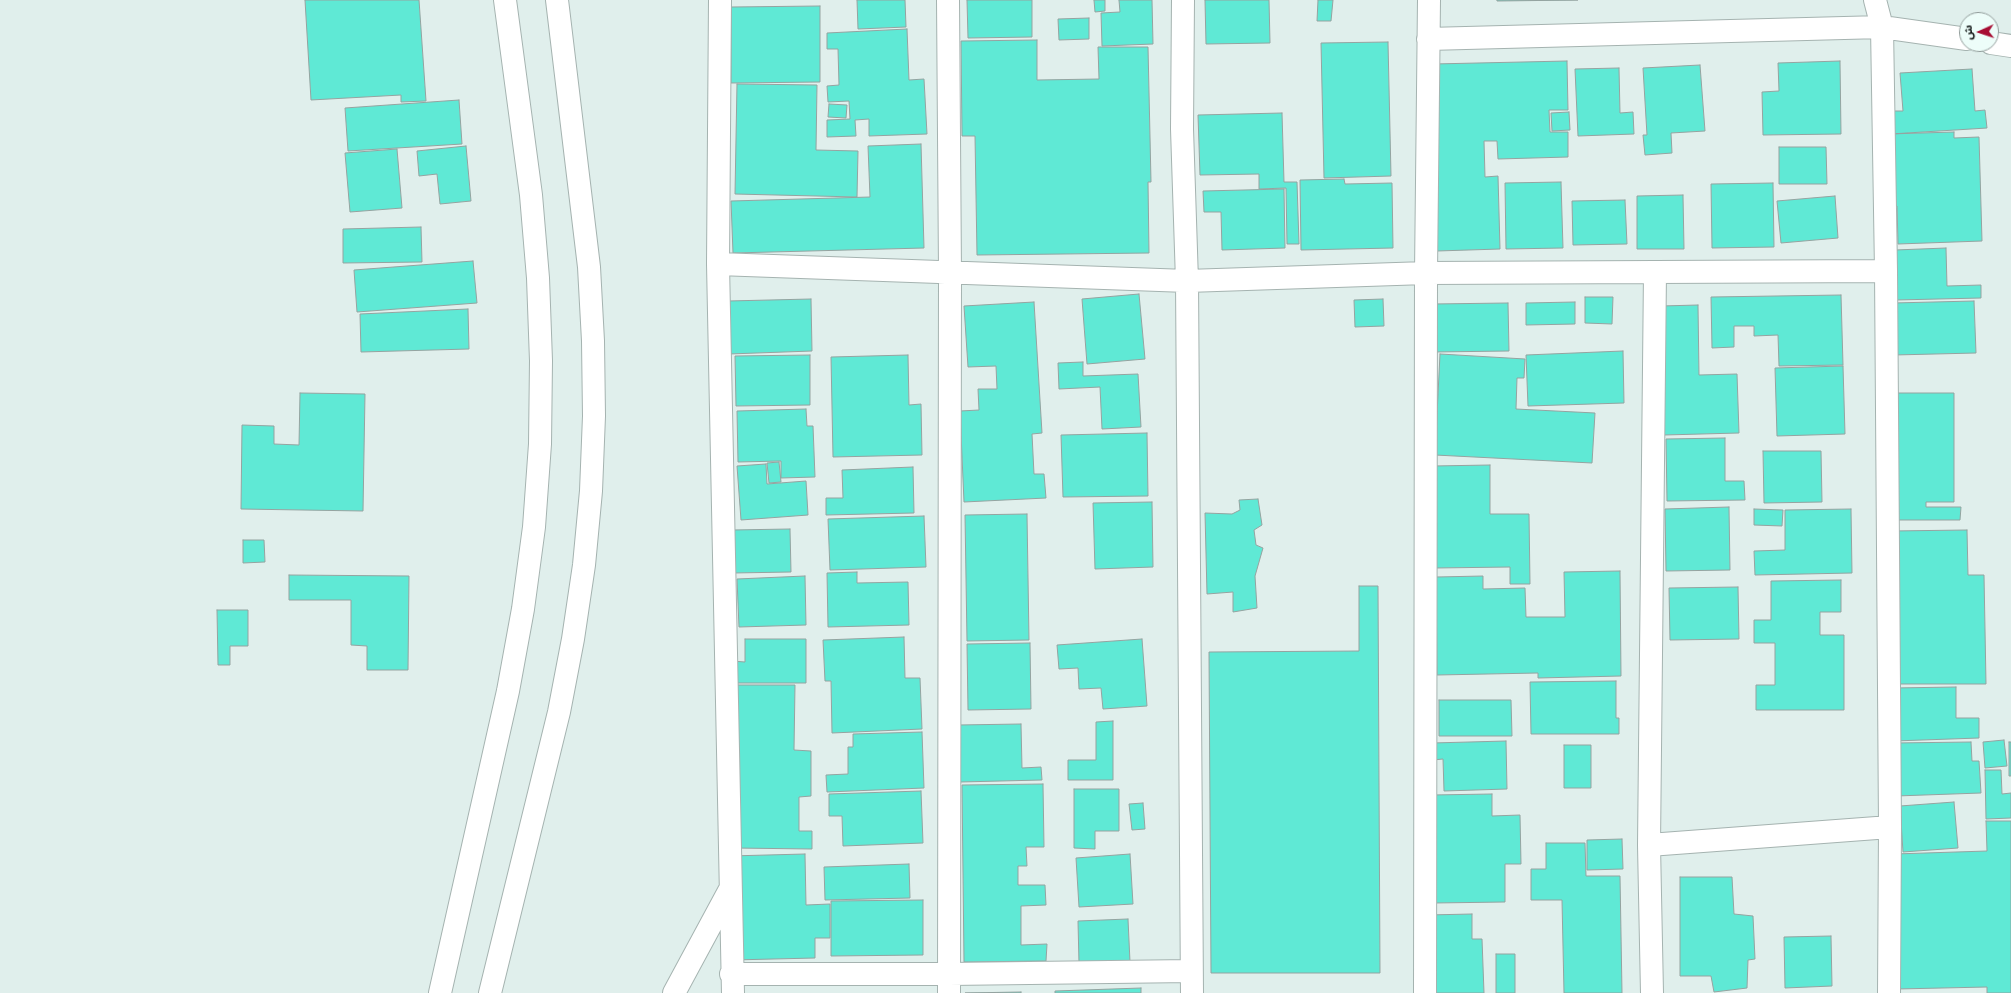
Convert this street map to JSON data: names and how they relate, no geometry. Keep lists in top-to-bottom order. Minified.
{"north":"left"}
